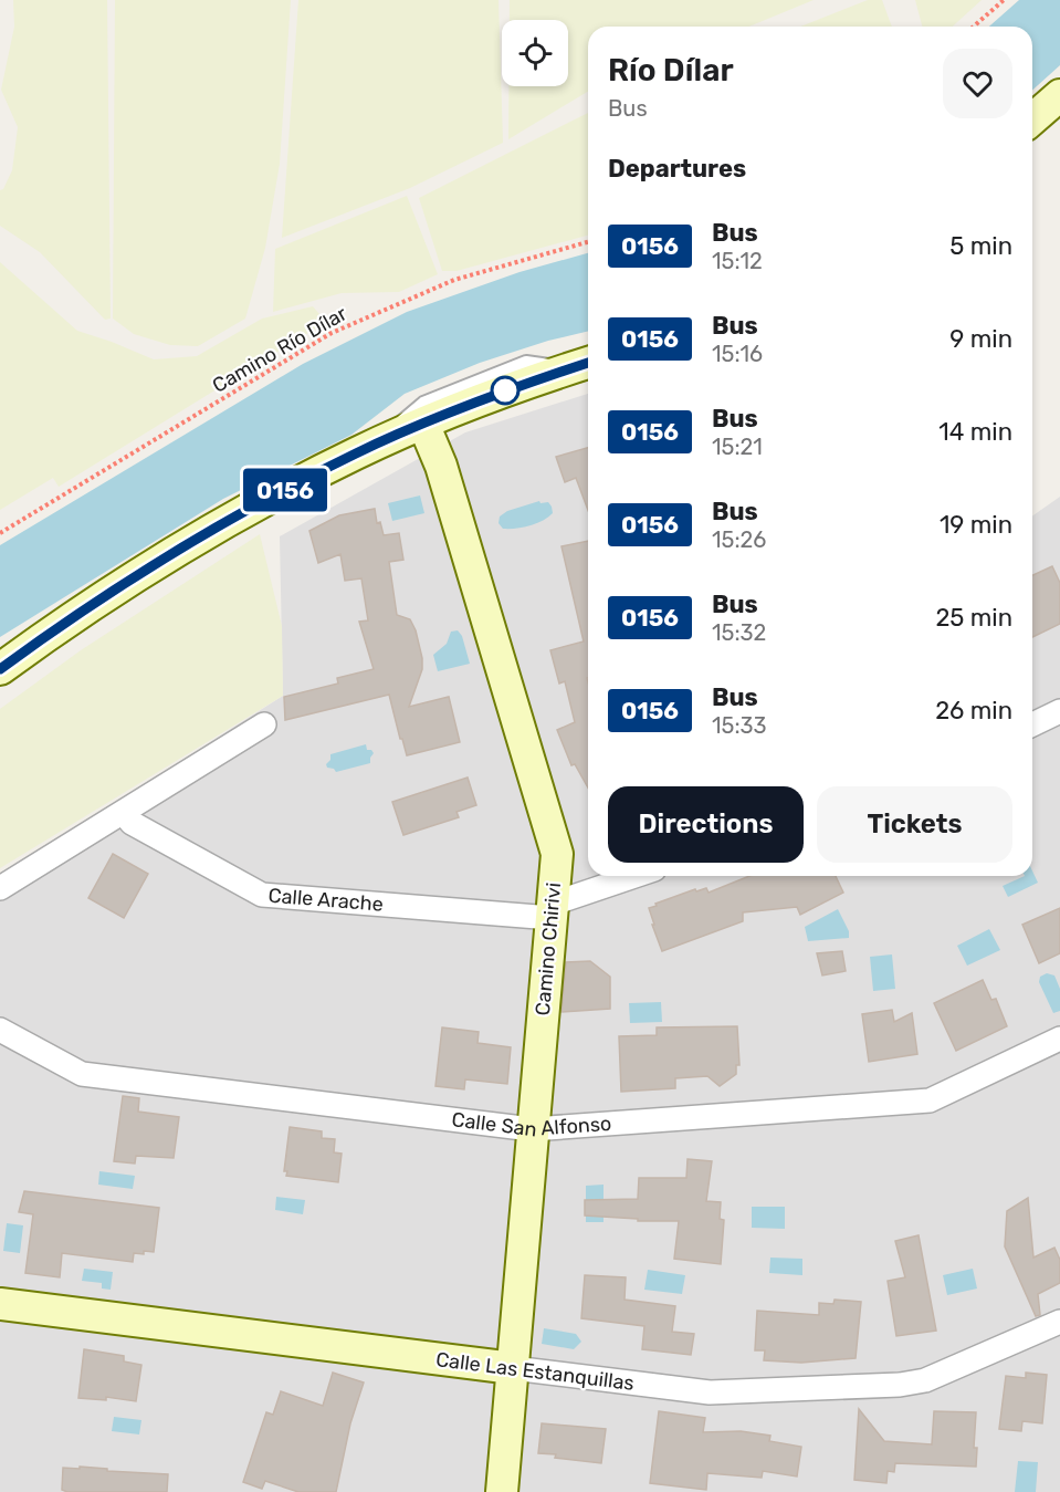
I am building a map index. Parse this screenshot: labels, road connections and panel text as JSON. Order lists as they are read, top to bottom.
{
  "streets": {
    "street": [
      "Calle Arache",
      "Camino Chirivi",
      "Calle San Alfonso",
      "Calle Las Estanquillas"
    ],
    "path": ["Camino Río Dílar"]
  },
  "crossings": [
    ["Calle Arache", "Camino Chirivi"],
    ["Camino Chirivi", "Calle San Alfonso"],
    ["Camino Chirivi", "Calle Las Estanquillas"]
  ],
  "lines": ["bus line 0156"],
  "page": {
    "on_map": "0156",
    "heading": [
      ["Río Dílar", "Bus"],
      "Departures"
    ],
    "list": [
      {
        "mark": "0156",
        "name": "Bus",
        "note": "15:12",
        "value": "5 min"
      },
      {
        "mark": "0156",
        "name": "Bus",
        "note": "15:16",
        "value": "9 min"
      },
      {
        "mark": "0156",
        "name": "Bus",
        "note": "15:21",
        "value": "14 min"
      },
      {
        "mark": "0156",
        "name": "Bus",
        "note": "15:26",
        "value": "19 min"
      },
      {
        "mark": "0156",
        "name": "Bus",
        "note": "15:32",
        "value": "25 min"
      },
      {
        "mark": "0156",
        "name": "Bus",
        "note": "15:33",
        "value": "26 min"
      }
    ],
    "buttons": ["Directions", "Tickets"]
  }
}
